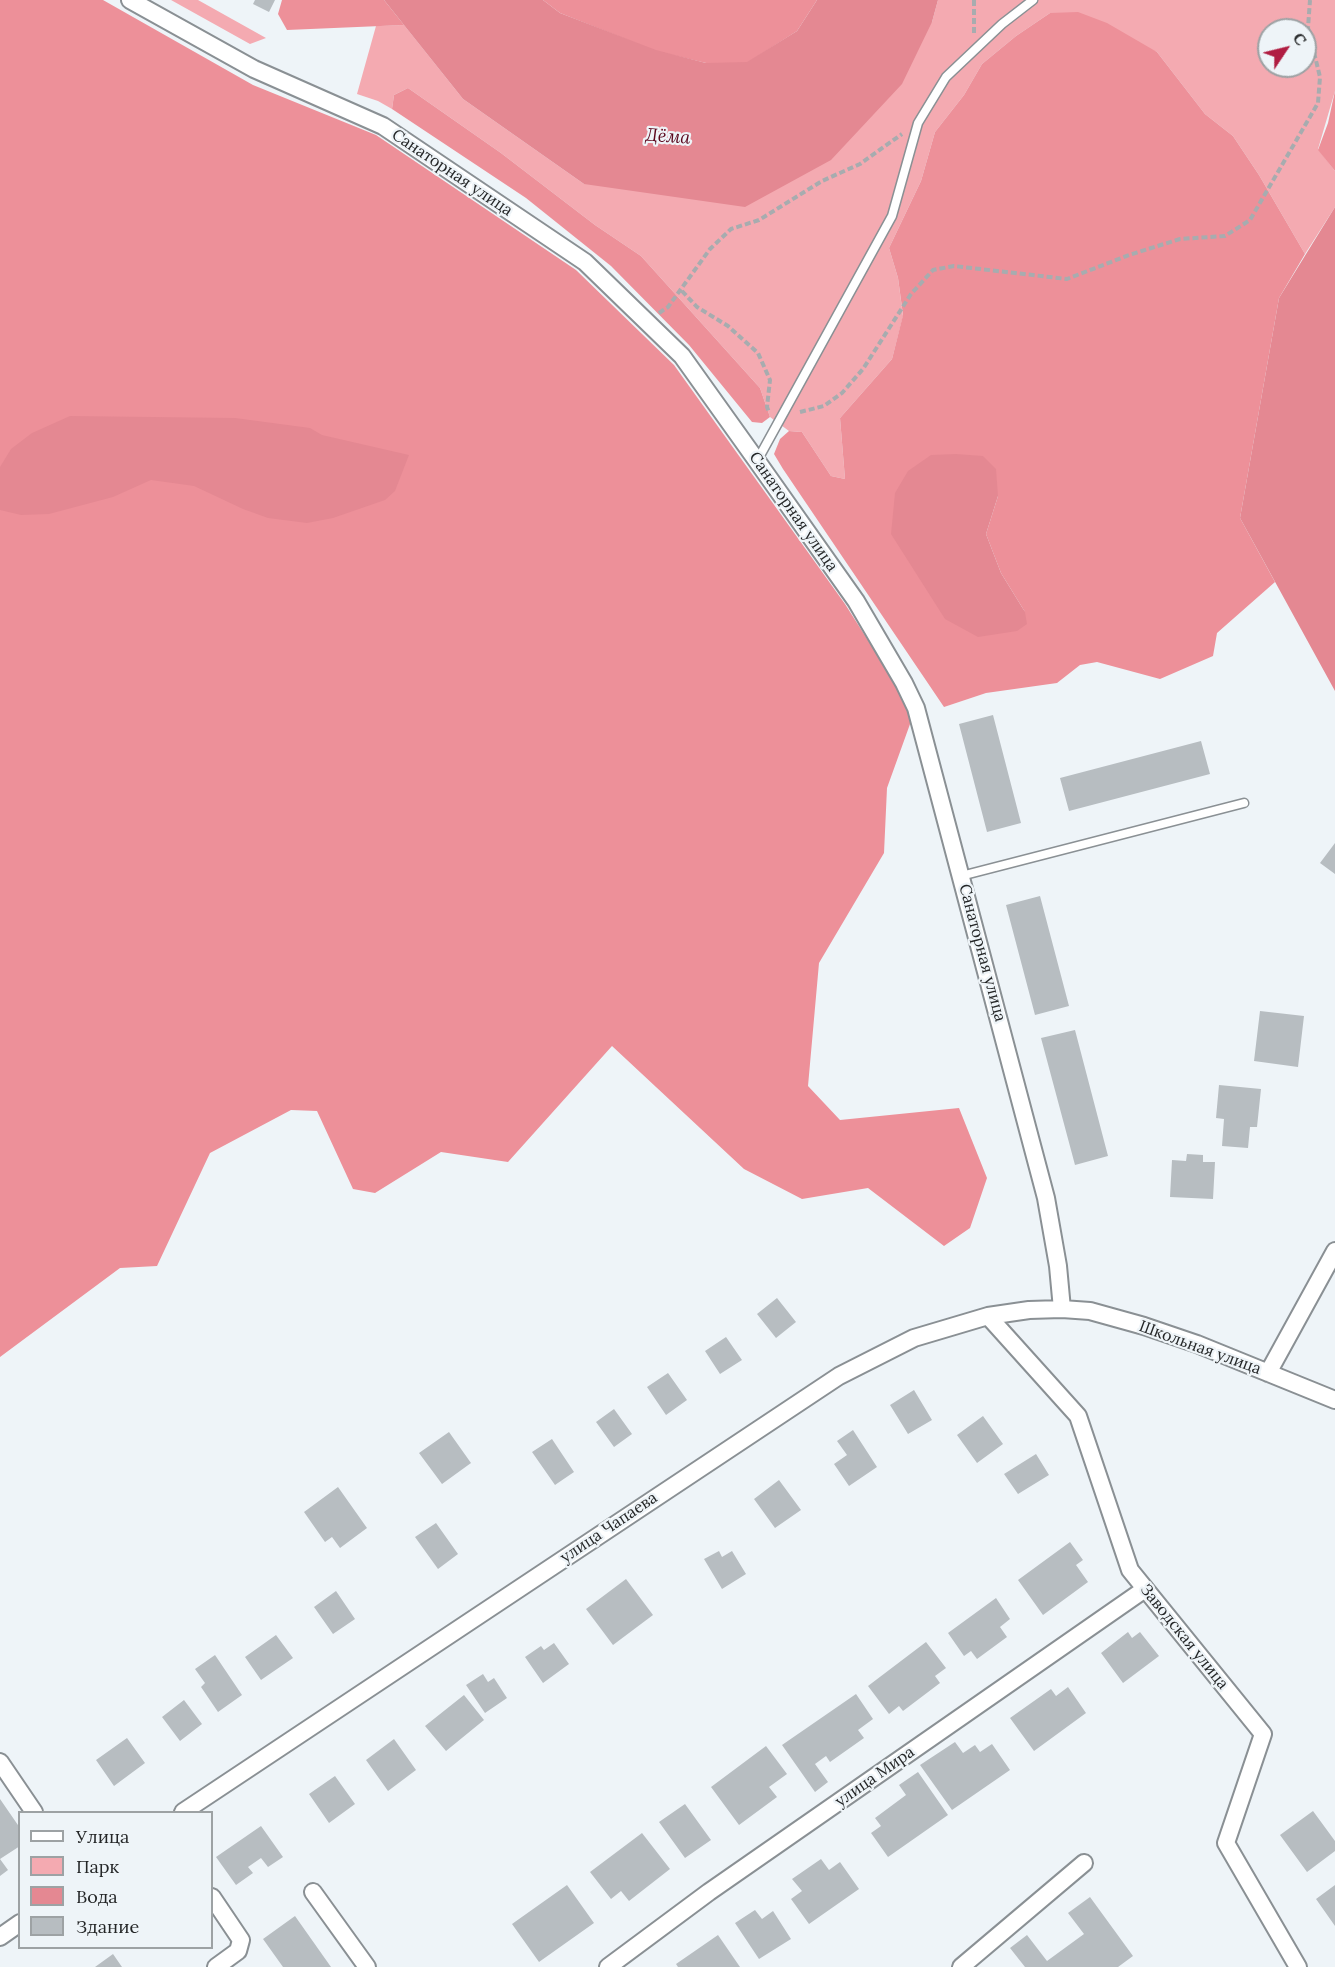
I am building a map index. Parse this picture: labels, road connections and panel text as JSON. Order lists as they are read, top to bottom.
{
  "streets": {
    "street": [
      "Санаторная улица",
      "Школьная улица",
      "улица Чапаева",
      "Заводская улица",
      "улица Мира"
    ]
  },
  "crossings": [
    ["Санаторная улица", "Школьная улица"],
    ["Санаторная улица", "улица Чапаева"],
    ["Школьная улица", "улица Чапаева"],
    ["улица Чапаева", "Заводская улица"],
    ["Заводская улица", "улица Мира"]
  ],
  "water": ["Дёма"],
  "legend": [
    "Улица",
    "Парк",
    "Вода",
    "Здание"
  ],
  "north": "top right"
}
